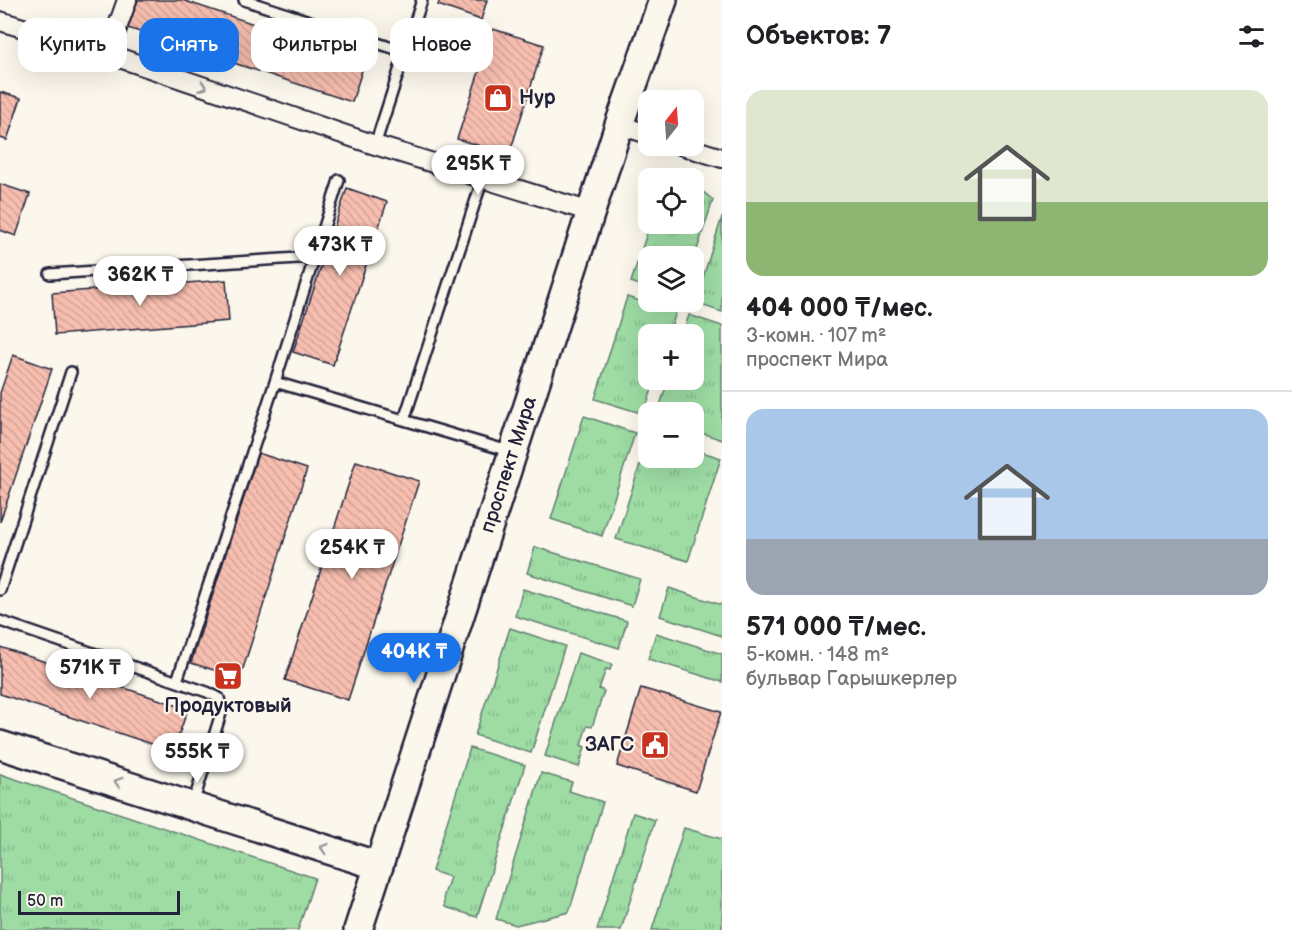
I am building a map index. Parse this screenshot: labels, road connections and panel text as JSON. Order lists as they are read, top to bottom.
{
  "streets": {
    "main road": ["проспект Мира"]
  },
  "places": {
    "shop": ["Нур"],
    "supermarket": ["Продуктовый"],
    "public building": ["ЗАГС"]
  },
  "scale_bar": "50 m",
  "north": "top",
  "page": {
    "heading": "Объектов: 7",
    "chip": [
      "Купить",
      "Снять",
      "Фильтры",
      "Новое"
    ],
    "list": [
      {
        "name": "404 000 ₸/мес.",
        "note": "3-комн. · 107 m² · проспект Мира"
      },
      {
        "name": "571 000 ₸/мес.",
        "note": "5-комн. · 148 m² · бульвар Гарышкерлер"
      }
    ],
    "map_buttons": ["+", "−"],
    "price": [
      "295K ₸",
      "473K ₸",
      "362K ₸",
      "254K ₸",
      "404K ₸",
      "571K ₸",
      "555K ₸"
    ],
    "scale": "50 m"
  }
}
